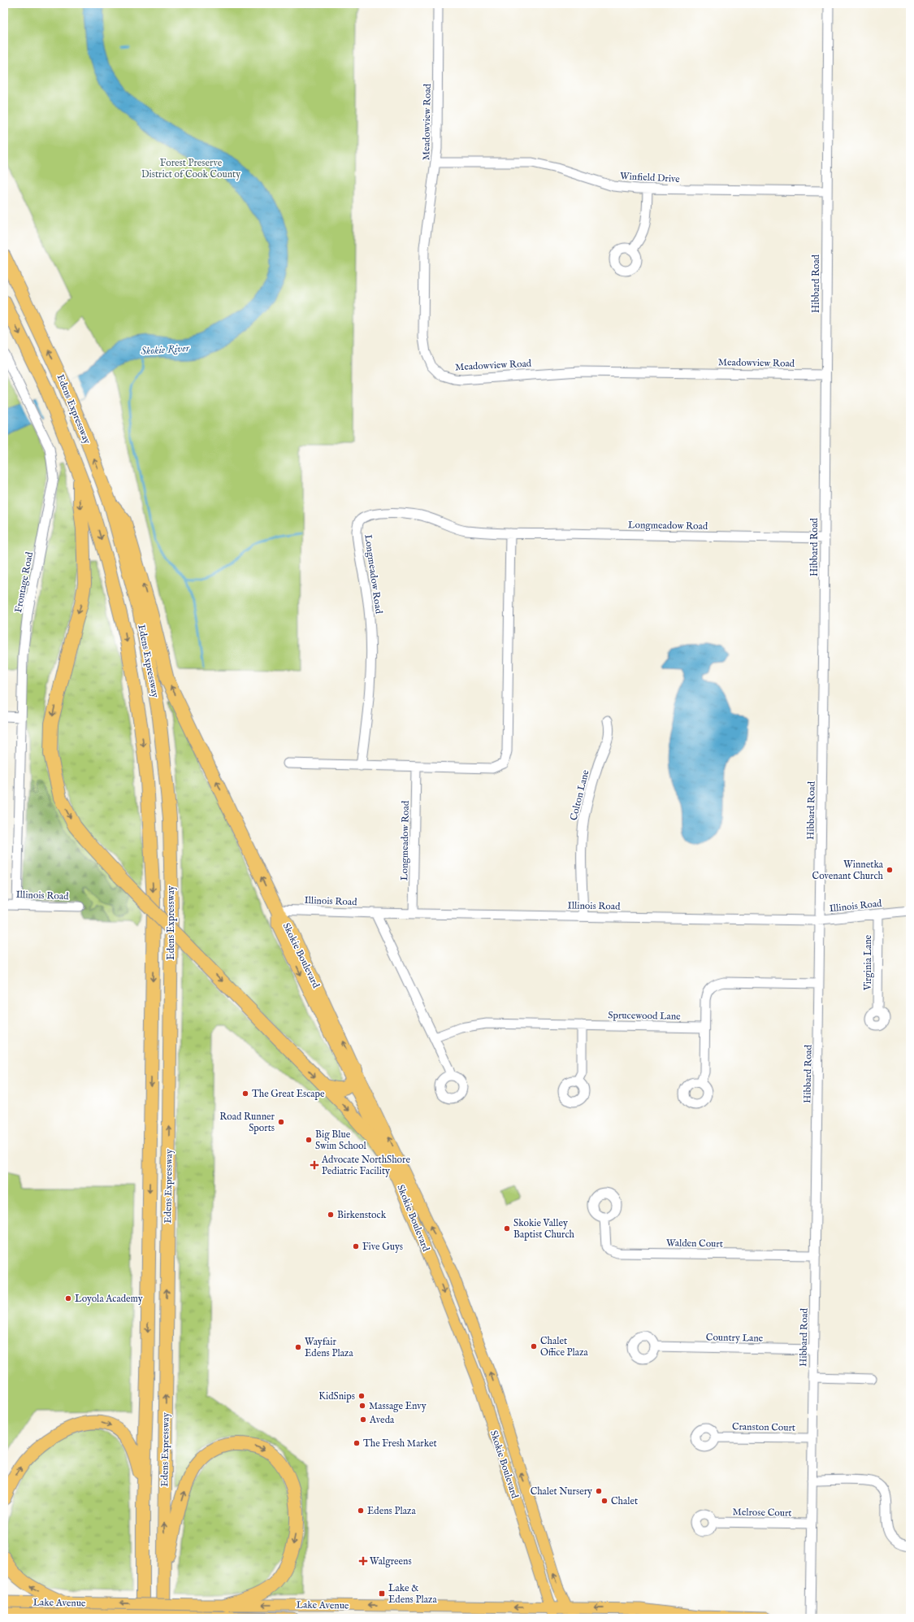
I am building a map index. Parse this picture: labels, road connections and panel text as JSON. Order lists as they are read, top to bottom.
{
  "streets": {
    "highway": ["Edens Expressway"],
    "main road": ["Skokie Boulevard", "Lake Avenue"],
    "street": [
      "Meadowview Road",
      "Winfield Drive",
      "Hibbard Road",
      "Longmeadow Road",
      "Frontage Road",
      "Colton Lane",
      "Illinois Road",
      "Virginia Lane",
      "Sprucewood Lane",
      "Walden Court",
      "Country Lane",
      "Cranston Court",
      "Melrose Court"
    ]
  },
  "crossings": [
    ["Meadowview Road", "Winfield Drive"],
    ["Meadowview Road", "Hibbard Road"],
    ["Winfield Drive", "Hibbard Road"],
    ["Hibbard Road", "Longmeadow Road"],
    ["Hibbard Road", "Illinois Road"],
    ["Hibbard Road", "Walden Court"],
    ["Hibbard Road", "Country Lane"],
    ["Hibbard Road", "Cranston Court"],
    ["Hibbard Road", "Melrose Court"],
    ["Longmeadow Road", "Illinois Road"],
    ["Frontage Road", "Illinois Road"],
    ["Colton Lane", "Illinois Road"],
    ["Illinois Road", "Skokie Boulevard"],
    ["Illinois Road", "Virginia Lane"],
    ["Skokie Boulevard", "Lake Avenue"]
  ],
  "water": ["Skokie River"],
  "parks": ["Forest Preserve District of Cook County"],
  "places": {
    "other": [
      "Winnetka Covenant Church",
      "The Great Escape",
      "Road Runner Sports",
      "Big Blue Swim School",
      "Birkenstock",
      "Skokie Valley Baptist Church",
      "Five Guys",
      "Loyola Academy",
      "Chalet Office Plaza",
      "Wayfair Edens Plaza",
      "KidSnips",
      "Massage Envy",
      "Aveda",
      "The Fresh Market",
      "Chalet Nursery",
      "Chalet",
      "Edens Plaza"
    ],
    "health": ["Advocate NorthShore Pediatric Facility", "Walgreens"],
    "transit": ["Lake & Edens Plaza"]
  }
}
